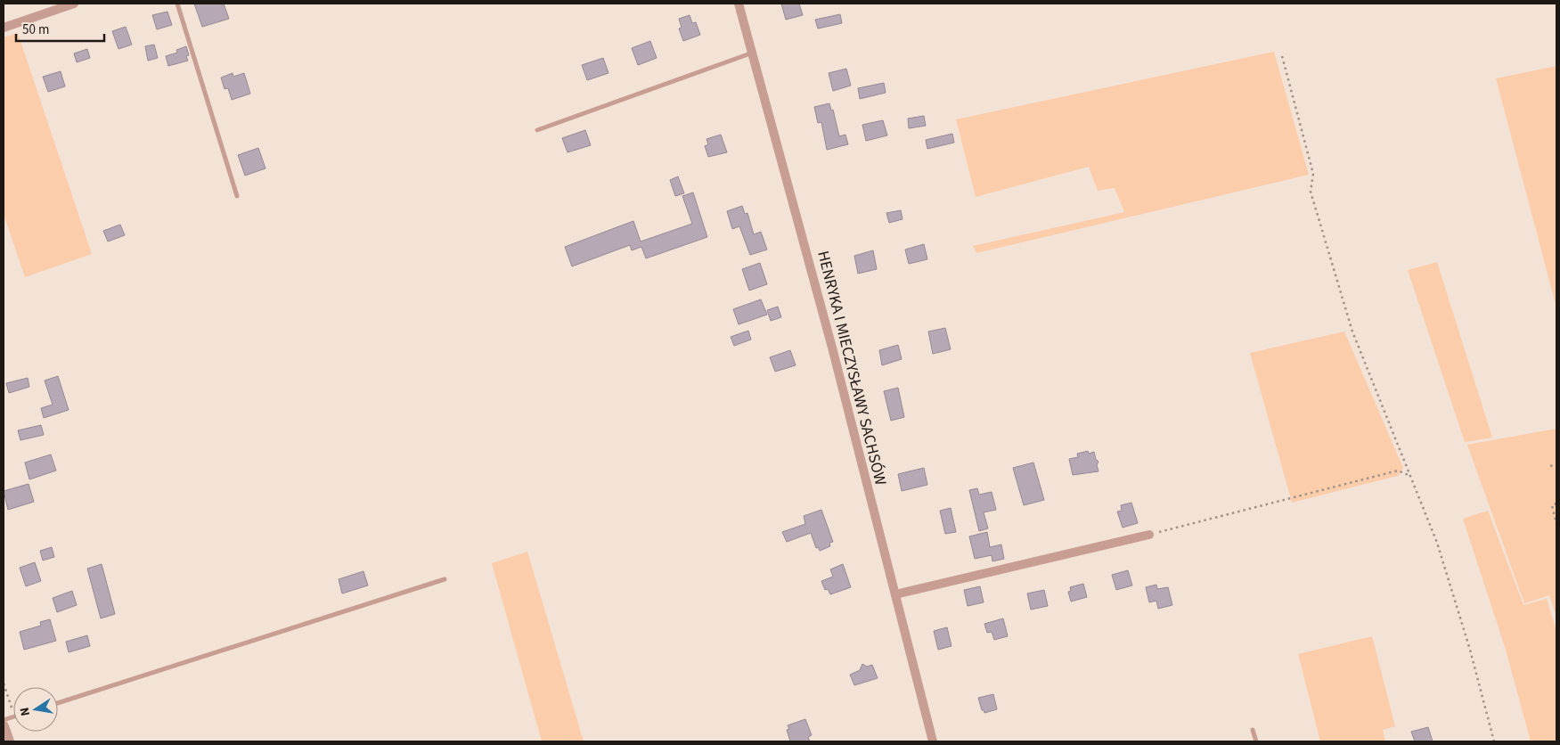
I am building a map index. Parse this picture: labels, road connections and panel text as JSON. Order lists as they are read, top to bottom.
{
  "streets": {
    "street": ["HENRYKA I MIECZYSŁAWY SACHSÓW"]
  },
  "scale_bar": "50 m",
  "north": "left"
}
